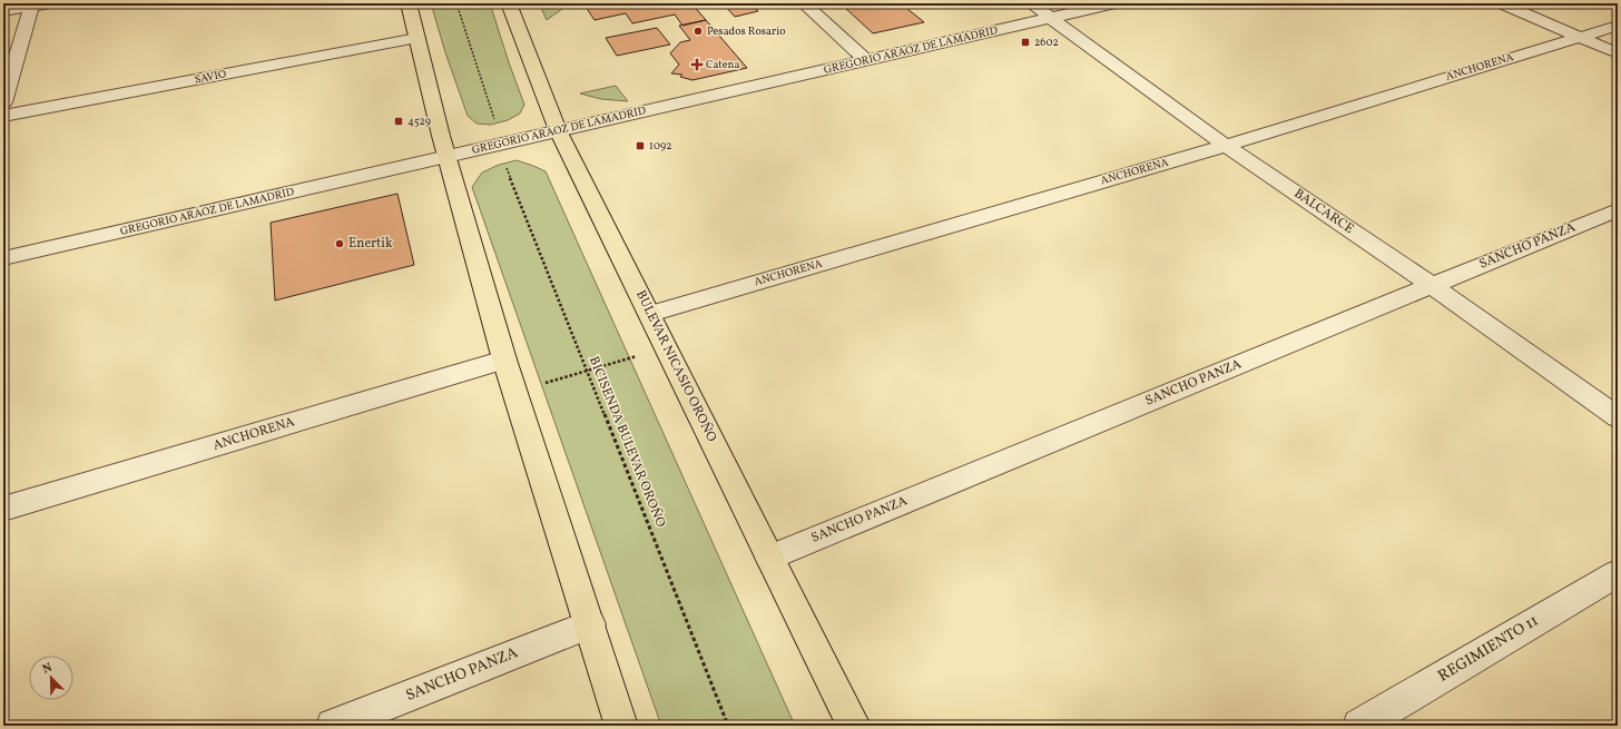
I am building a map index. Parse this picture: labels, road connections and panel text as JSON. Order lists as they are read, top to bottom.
{
  "streets": {
    "main road": ["BULEVAR NICASIO OROÑO"],
    "street": [
      "GREGORIO ARÁOZ DE LAMADRID",
      "ANCHORENA",
      "SAVIO",
      "BALCARCE",
      "SANCHO PANZA",
      "REGIMIENTO 11"
    ],
    "path": ["BICISENDA BULEVAR OROÑO"]
  },
  "crossings": [
    ["GREGORIO ARÁOZ DE LAMADRID", "BALCARCE"],
    ["GREGORIO ARÁOZ DE LAMADRID", "BULEVAR NICASIO OROÑO"],
    ["ANCHORENA", "BALCARCE"],
    ["ANCHORENA", "BULEVAR NICASIO OROÑO"],
    ["BALCARCE", "SANCHO PANZA"],
    ["SANCHO PANZA", "BULEVAR NICASIO OROÑO"]
  ],
  "places": {
    "other": ["Pesados Rosario", "Enertik"],
    "transit": ["2602", "4529", "1092"],
    "health": ["Catena"]
  },
  "north": "top left"
}
